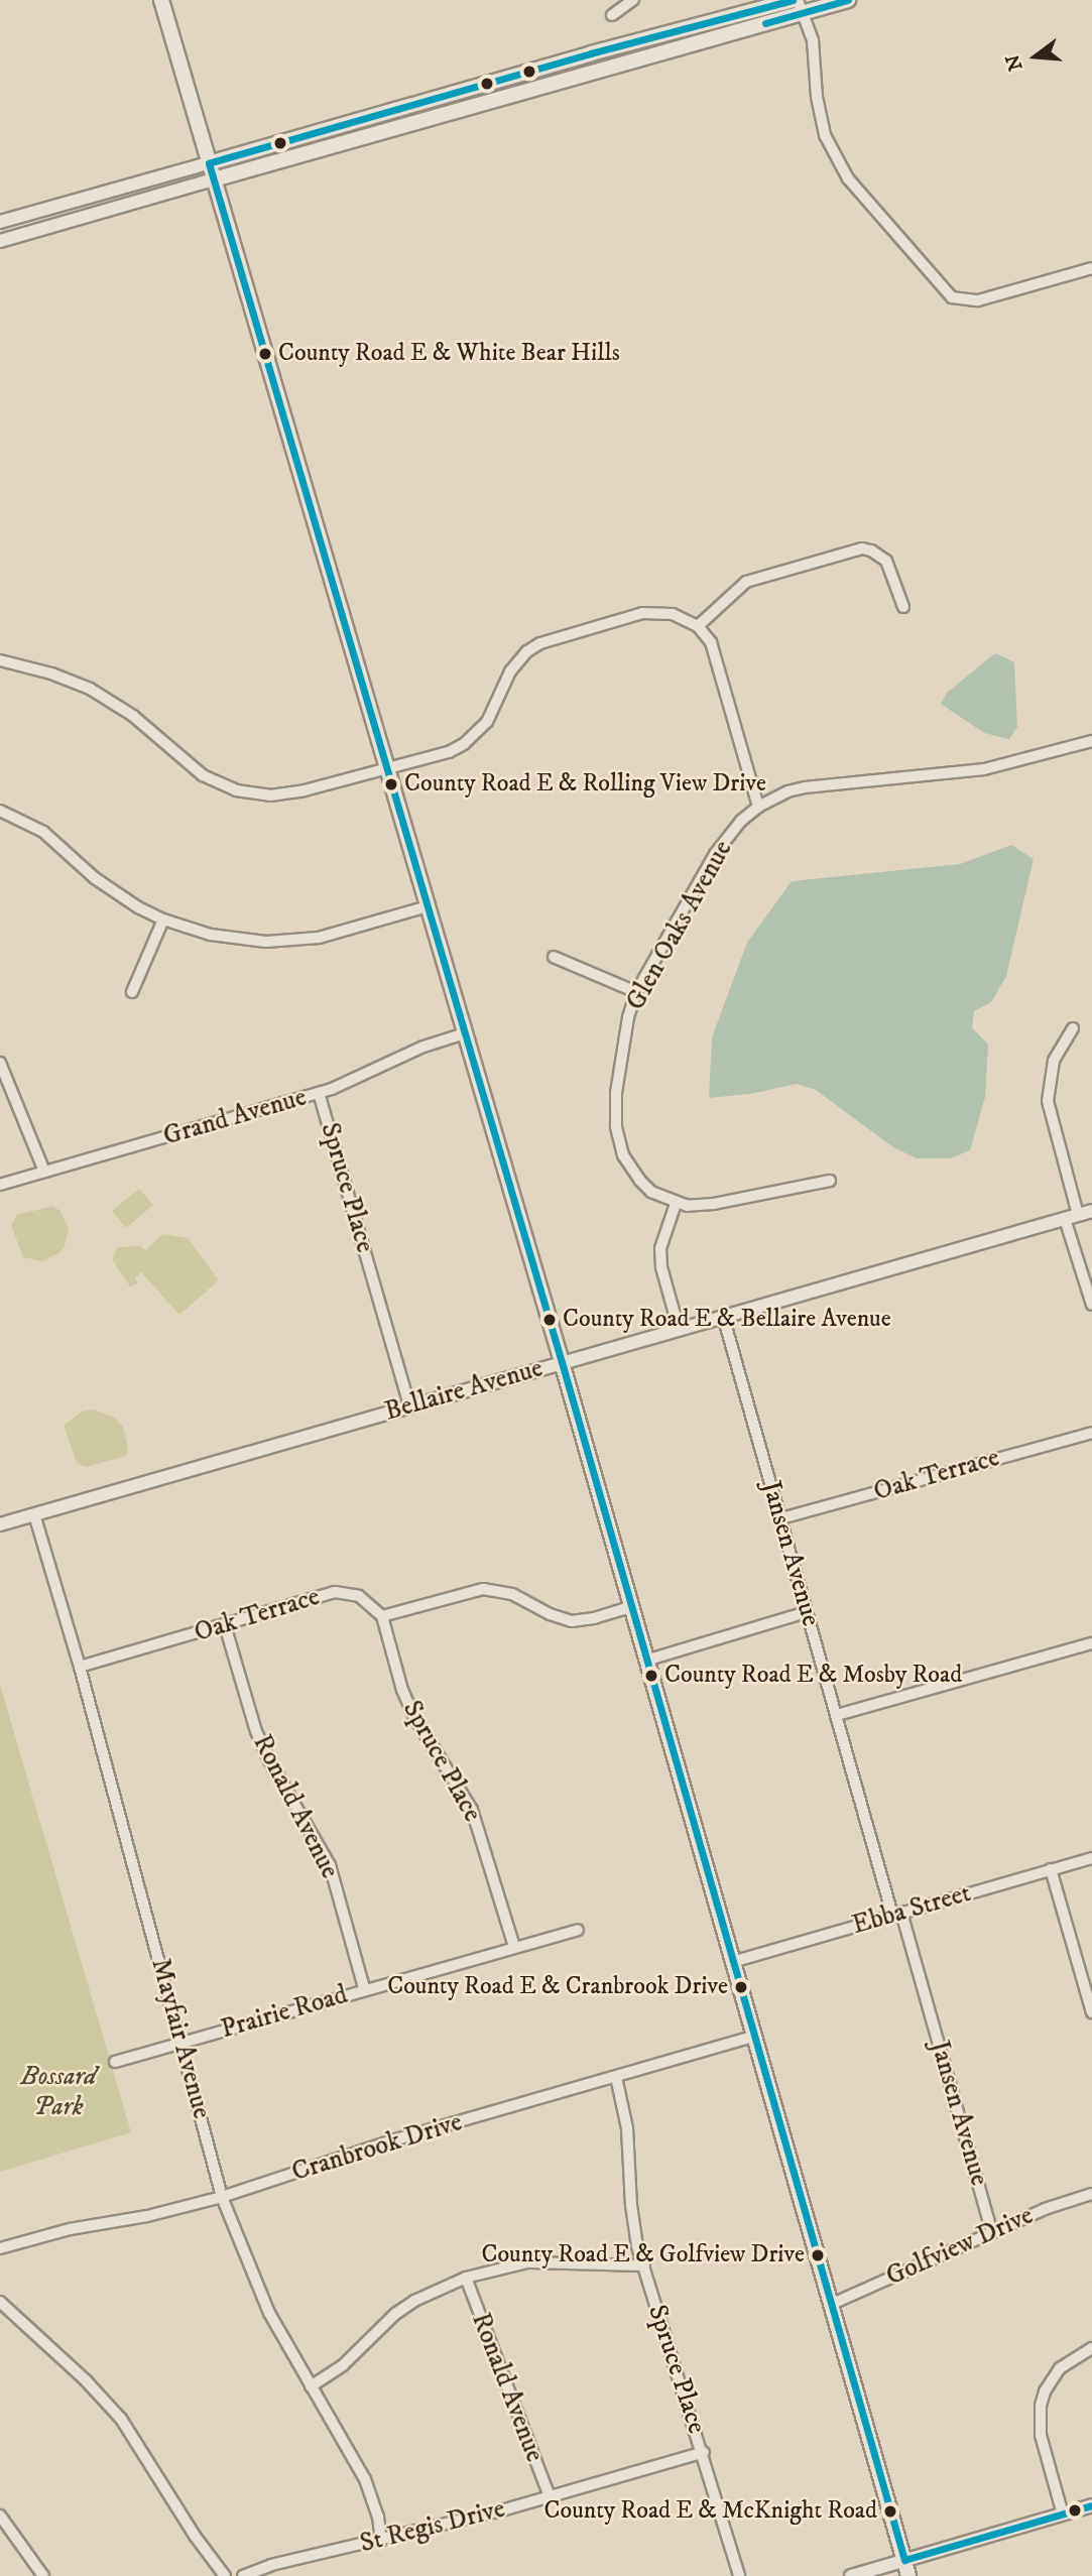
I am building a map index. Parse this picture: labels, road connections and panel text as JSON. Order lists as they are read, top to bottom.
{
  "streets": {
    "street": [
      "Glen Oaks Avenue",
      "Grand Avenue",
      "Spruce Place",
      "Bellaire Avenue",
      "Oak Terrace",
      "Jansen Avenue",
      "Ronald Avenue",
      "Ebba Street",
      "Prairie Road",
      "Mayfair Avenue",
      "Cranbrook Drive",
      "Golfview Drive",
      "St Regis Drive"
    ]
  },
  "crossings": [
    ["Grand Avenue", "Spruce Place"],
    ["Spruce Place", "Bellaire Avenue"],
    ["Spruce Place", "Oak Terrace"],
    ["Spruce Place", "Prairie Road"],
    ["Spruce Place", "Cranbrook Drive"],
    ["Spruce Place", "St Regis Drive"],
    ["Bellaire Avenue", "Jansen Avenue"],
    ["Bellaire Avenue", "Mayfair Avenue"],
    ["Oak Terrace", "Jansen Avenue"],
    ["Oak Terrace", "Ronald Avenue"],
    ["Oak Terrace", "Mayfair Avenue"],
    ["Jansen Avenue", "Ebba Street"],
    ["Jansen Avenue", "Golfview Drive"],
    ["Ronald Avenue", "Prairie Road"],
    ["Ronald Avenue", "St Regis Drive"],
    ["Prairie Road", "Mayfair Avenue"],
    ["Mayfair Avenue", "Cranbrook Drive"],
    ["Mayfair Avenue", "St Regis Drive"]
  ],
  "parks": ["Bossard Park"],
  "places": [
    "County Road E & White Bear Hills",
    "County Road E & Rolling View Drive",
    "County Road E & Bellaire Avenue",
    "County Road E & Mosby Road",
    "County Road E & Cranbrook Drive",
    "County Road E & Golfview Drive",
    "County Road E & McKnight Road"
  ],
  "north": "left"
}
